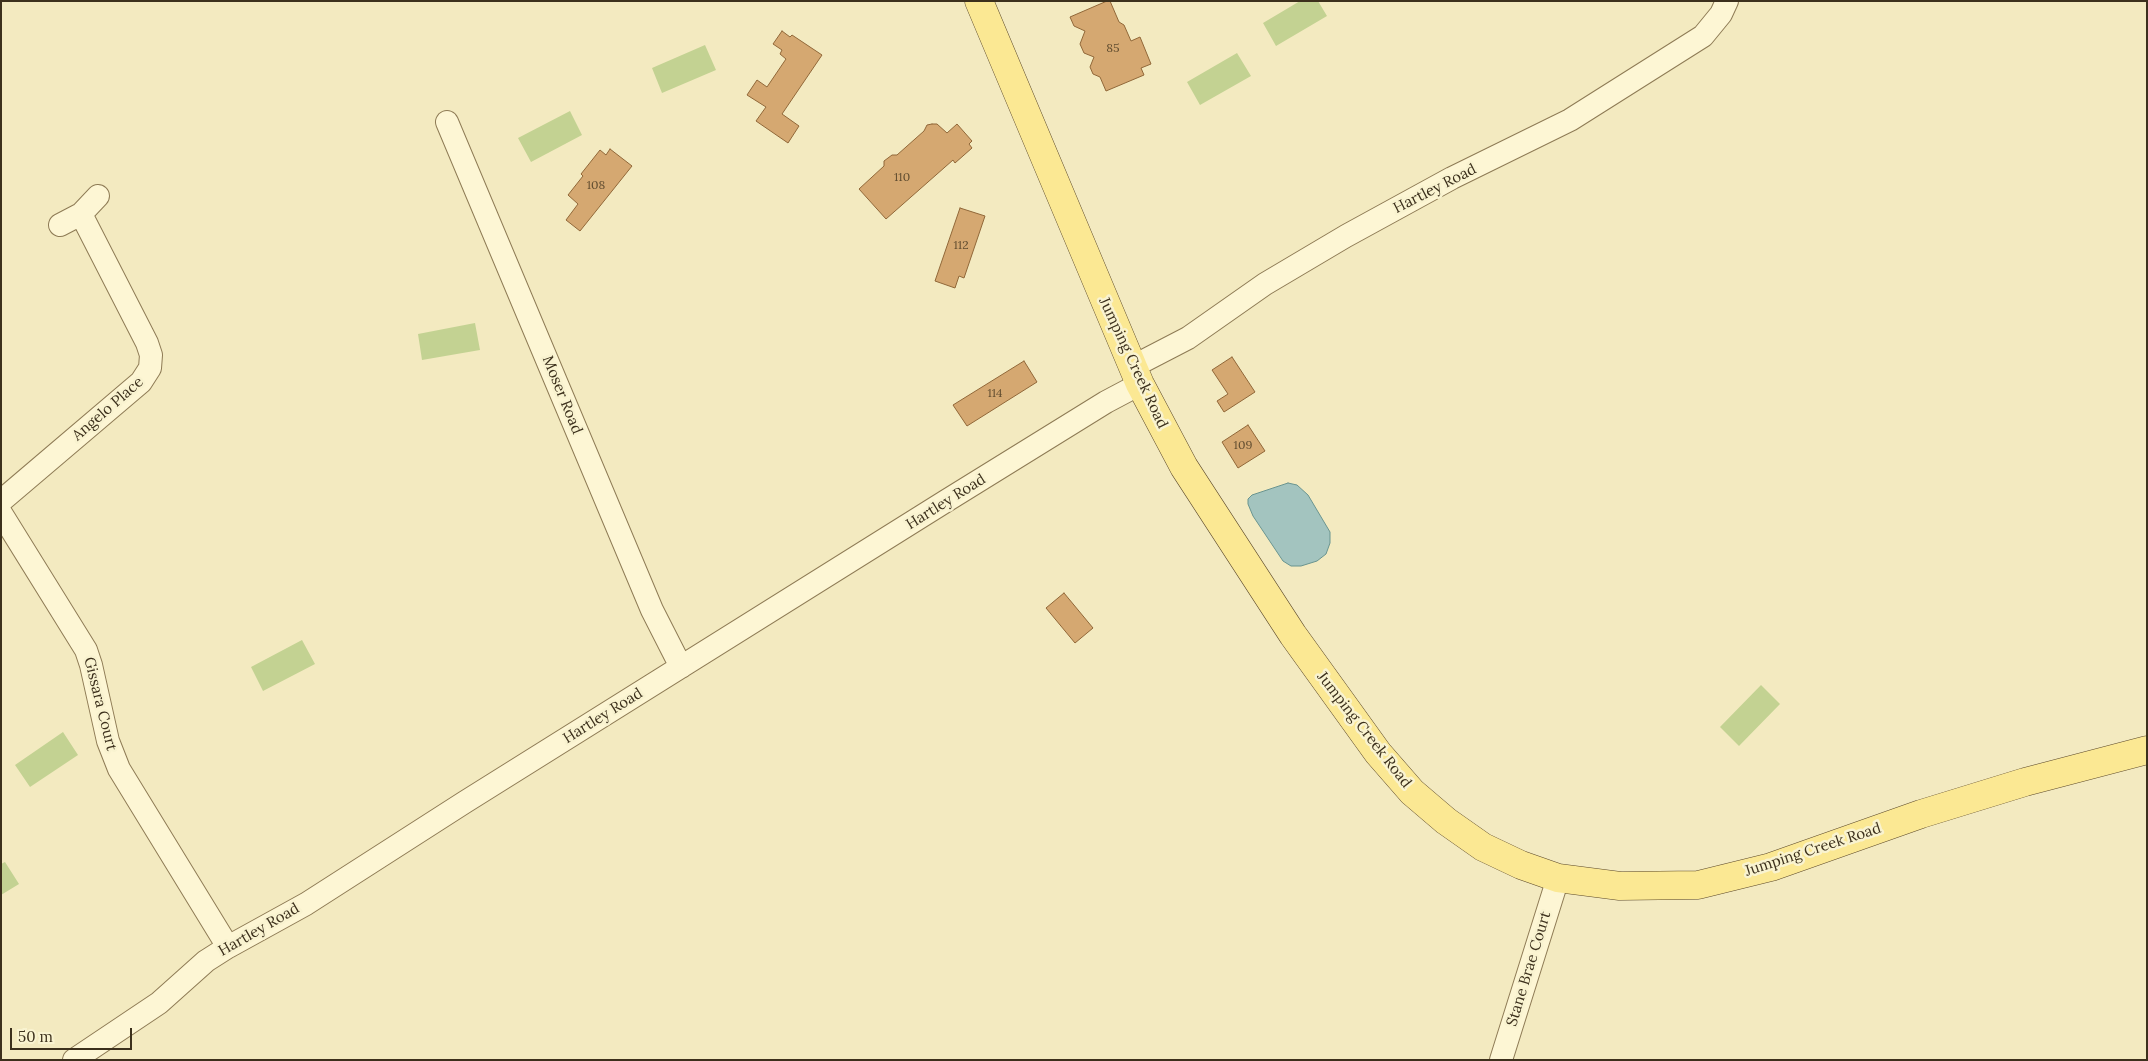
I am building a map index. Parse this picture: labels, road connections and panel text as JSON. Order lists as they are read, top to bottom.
{
  "streets": {
    "main road": ["Jumping Creek Road"],
    "street": [
      "Hartley Road",
      "Moser Road",
      "Angelo Place",
      "Gissara Court",
      "Stane Brae Court"
    ]
  },
  "crossings": [
    ["Hartley Road", "Jumping Creek Road"],
    ["Hartley Road", "Moser Road"],
    ["Hartley Road", "Gissara Court"],
    ["Jumping Creek Road", "Stane Brae Court"]
  ],
  "house_numbers": [
    "85",
    "110",
    "108",
    "112",
    "114",
    "109"
  ],
  "scale_bar": "50 m"
}
